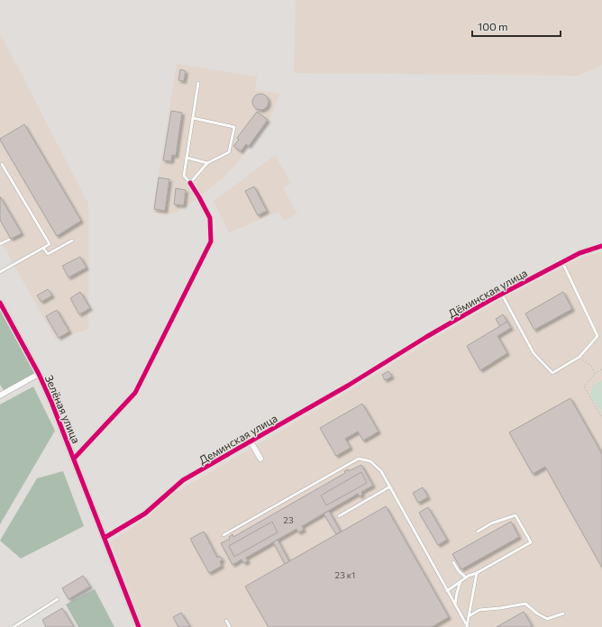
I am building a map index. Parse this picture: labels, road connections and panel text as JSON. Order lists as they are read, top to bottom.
{
  "streets": {
    "street": ["Дёминская улица", "Зелёная улица", "Деминская улица"]
  },
  "crossings": [
    ["Дёминская улица", "Деминская улица"],
    ["Зелёная улица", "Деминская улица"]
  ],
  "house_numbers": ["23", "23 к1"],
  "scale_bar": "100 m"
}
